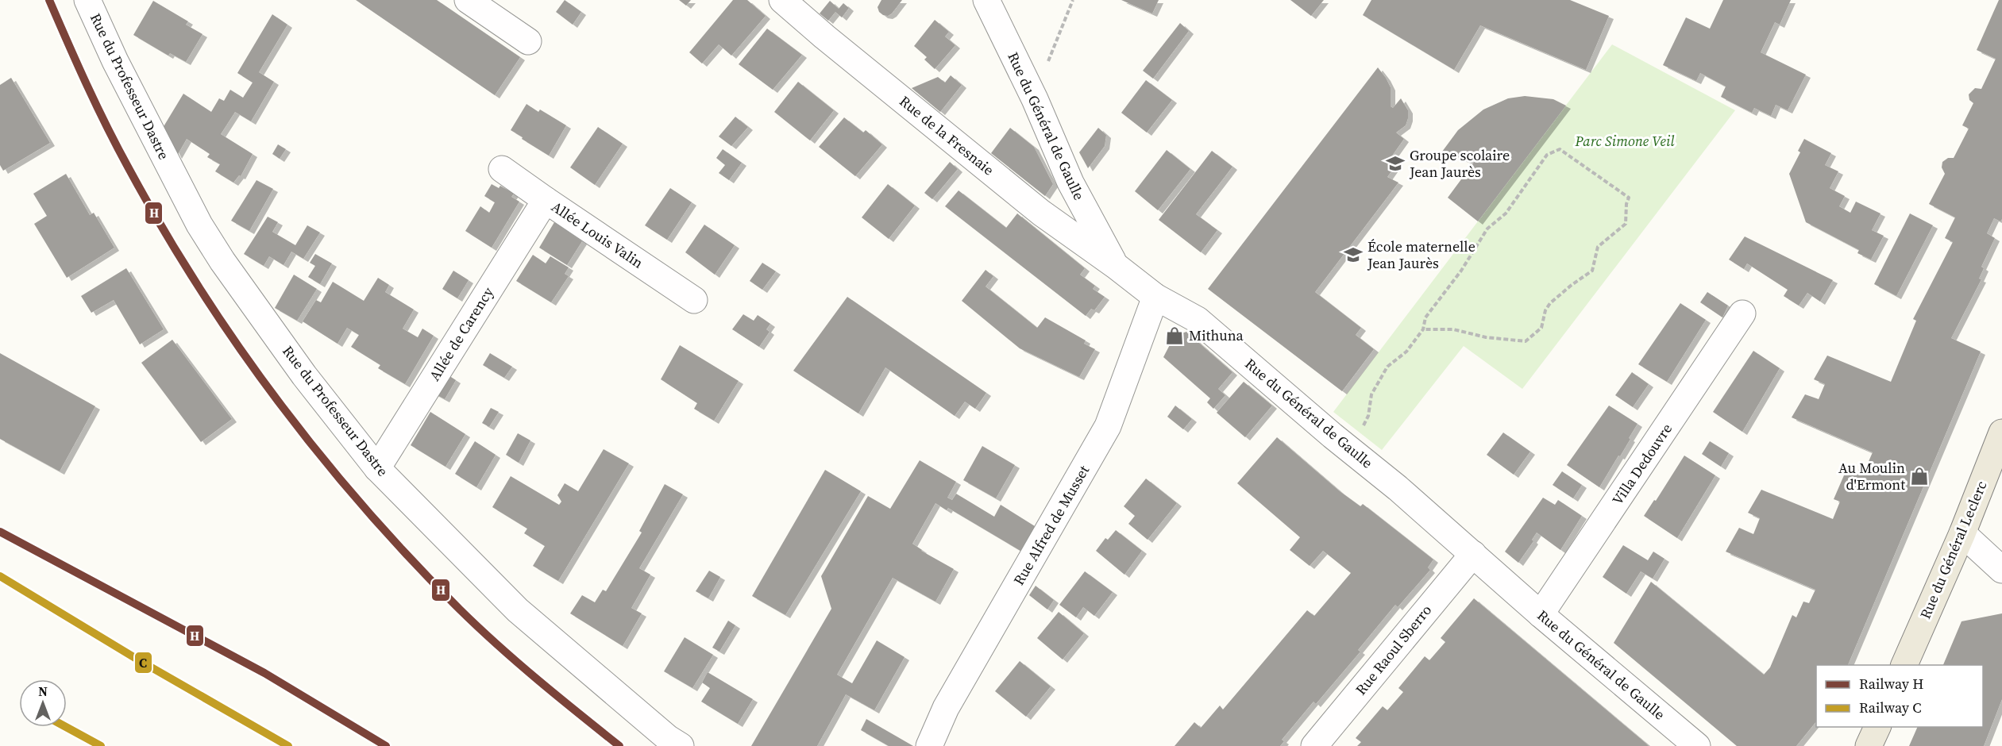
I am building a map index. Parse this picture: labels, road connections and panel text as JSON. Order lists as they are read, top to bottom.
{
  "streets": {
    "main road": ["Rue du Général Leclerc"],
    "street": [
      "Rue du Professeur Dastre",
      "Rue du Général de Gaulle",
      "Rue de la Fresnaie",
      "Allée Louis Valin",
      "Allée de Carency",
      "Villa Dedouvre",
      "Rue Alfred de Musset",
      "Rue Raoul Sberro"
    ]
  },
  "crossings": [
    ["Rue du Professeur Dastre", "Allée de Carency"],
    ["Rue du Général de Gaulle", "Rue de la Fresnaie"],
    ["Rue du Général de Gaulle", "Villa Dedouvre"],
    ["Rue du Général de Gaulle", "Rue Alfred de Musset"],
    ["Rue du Général de Gaulle", "Rue Raoul Sberro"],
    ["Allée Louis Valin", "Allée de Carency"]
  ],
  "parks": ["Parc Simone Veil"],
  "places": {
    "school or university": ["Groupe scolaire Jean Jaurès", "École maternelle Jean Jaurès"],
    "shop": ["Mithuna", "Au Moulin d'Ermont"]
  },
  "lines": ["rail line H", "rail line C"],
  "legend": ["Railway H", "Railway C"],
  "north": "top"
}
